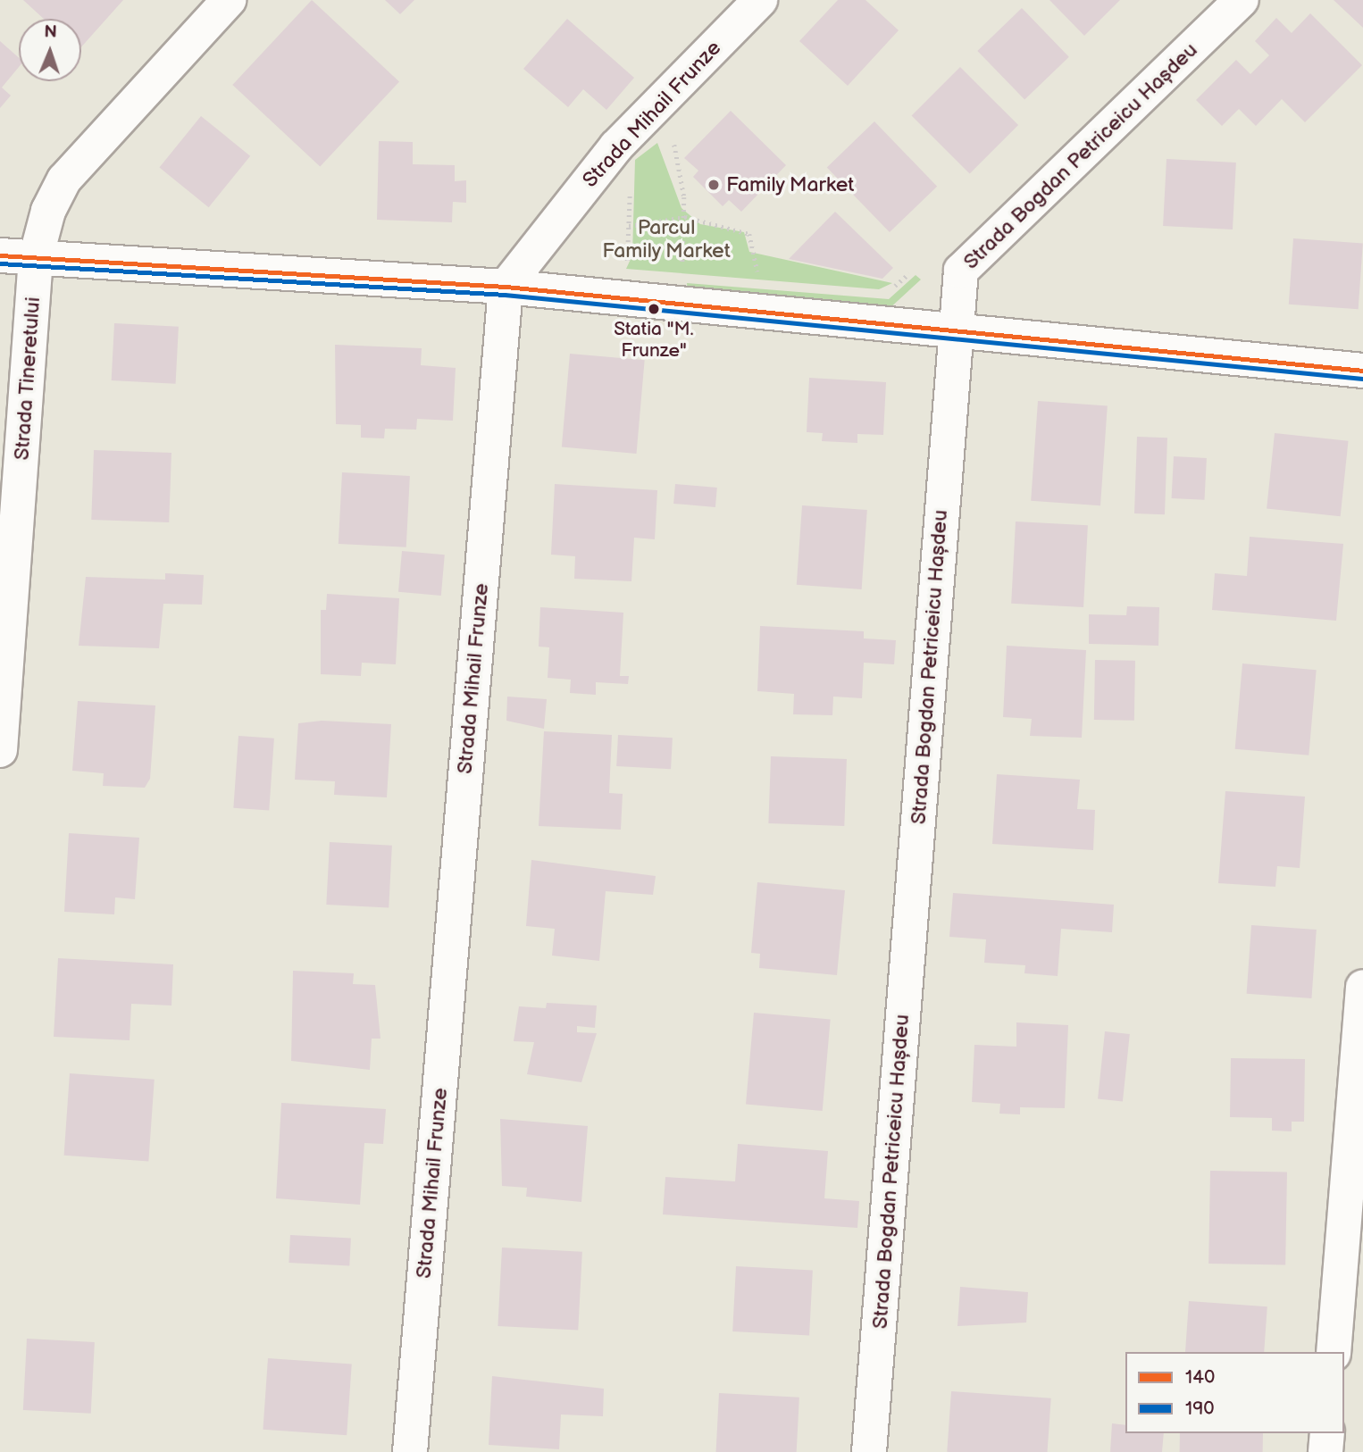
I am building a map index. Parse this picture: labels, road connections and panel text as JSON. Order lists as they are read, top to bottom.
{
  "streets": {
    "street": ["Strada Mihail Frunze", "Strada Bogdan Petriceicu Hașdeu", "Strada Tineretului"]
  },
  "parks": ["Parcul Family Market"],
  "places": ["Family Market", "Statia \"M. Frunze\""],
  "lines": ["transit line 140", "transit line 190"],
  "legend": ["140", "190"],
  "north": "top"
}
